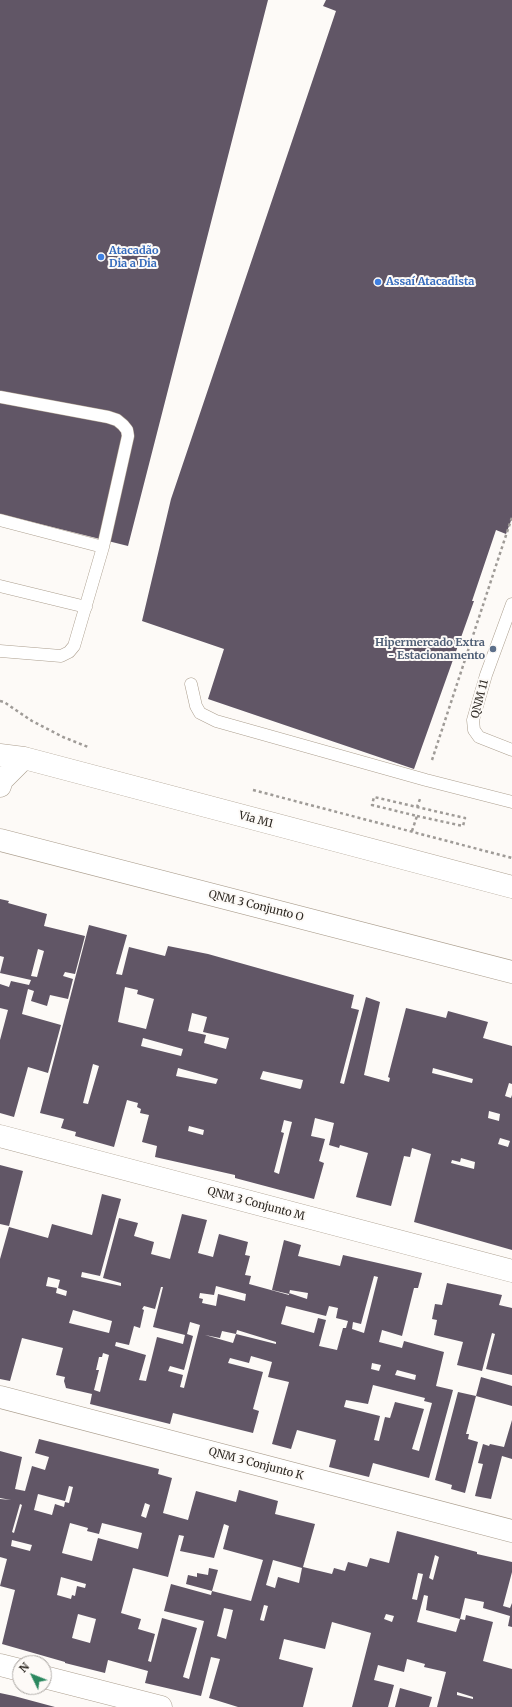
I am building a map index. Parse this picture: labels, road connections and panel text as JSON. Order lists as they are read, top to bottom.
{
  "streets": {
    "street": [
      "Via M1",
      "QNM 3 Conjunto O",
      "QNM 3 Conjunto M",
      "QNM 3 Conjunto K"
    ],
    "lane": ["QNM 11"]
  },
  "places": ["Atacadão Dia a Dia", "Assaí Atacadista", "Hipermercado Extra - Estacionamento"],
  "north": "top left"
}
